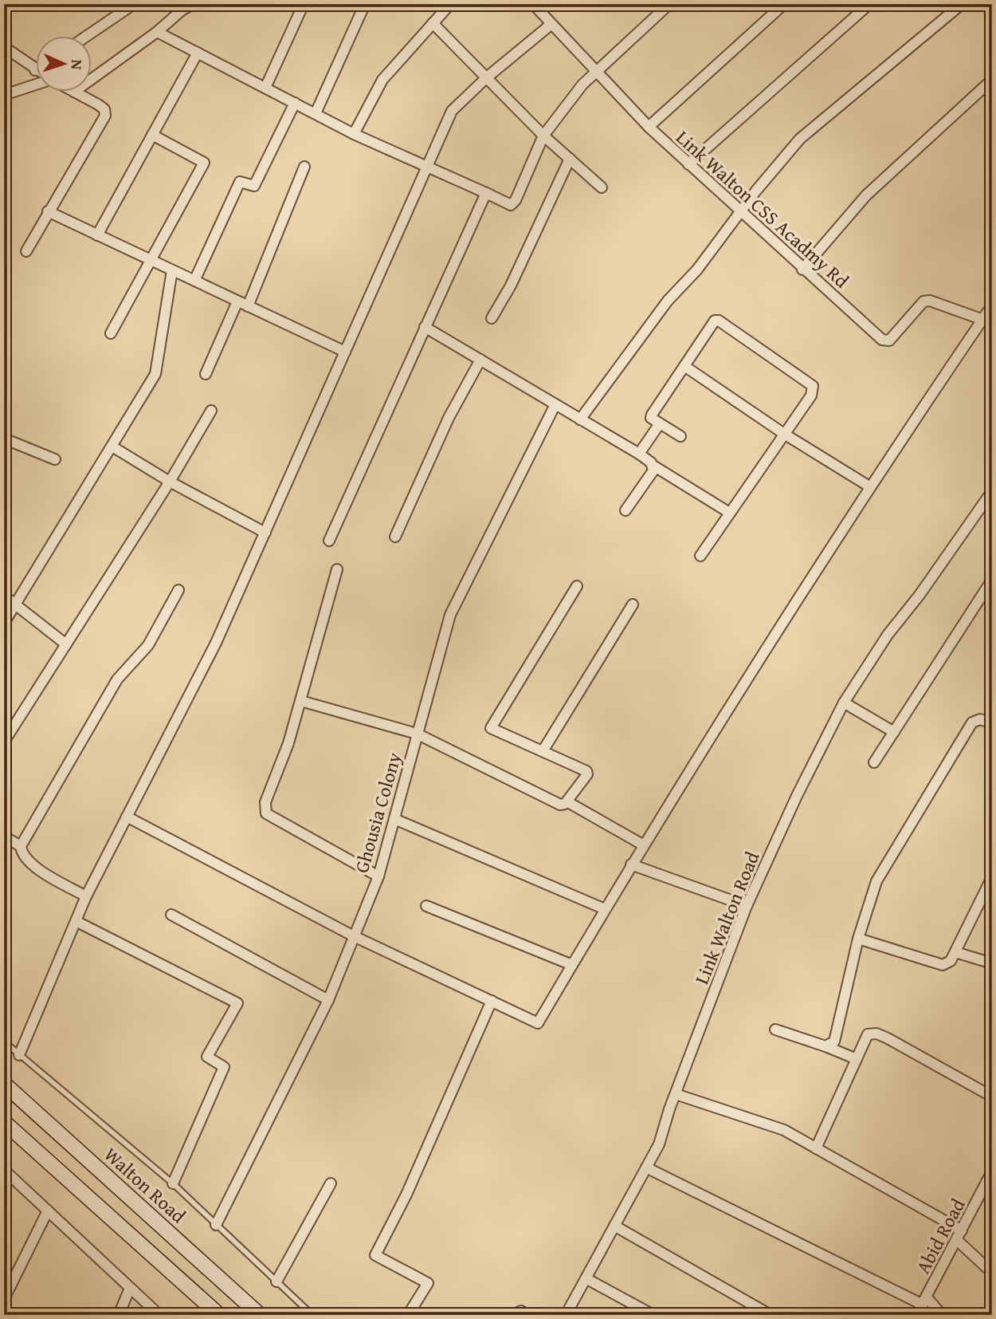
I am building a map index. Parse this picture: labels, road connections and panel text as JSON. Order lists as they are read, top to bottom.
{
  "streets": {
    "main road": ["Walton Road"],
    "street": [
      "Link Walton CSS Acadmy Rd",
      "Ghousia Colony",
      "Link Walton Road",
      "Abid Road"
    ]
  },
  "north": "right"
}
